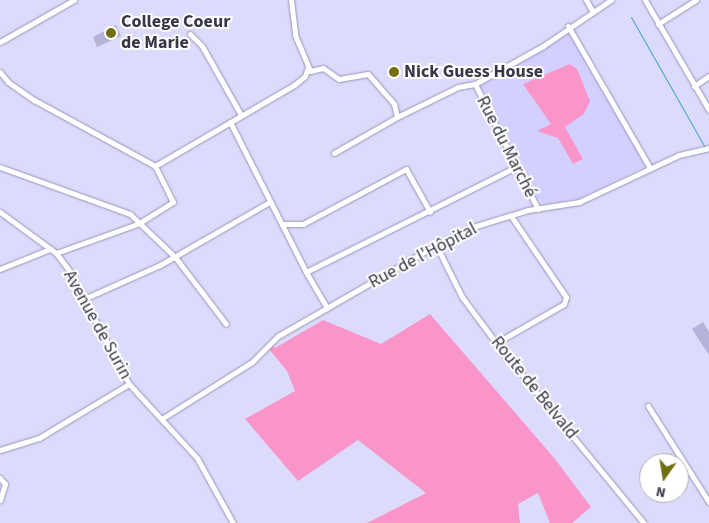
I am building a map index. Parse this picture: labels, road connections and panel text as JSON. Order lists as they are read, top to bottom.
{
  "streets": {
    "street": [
      "Rue du Marché",
      "Rue de l'Hôpital",
      "Avenue de Surin",
      "Route de Belvald"
    ]
  },
  "crossings": [
    ["Rue du Marché", "Rue de l'Hôpital"],
    ["Rue de l'Hôpital", "Avenue de Surin"],
    ["Rue de l'Hôpital", "Route de Belvald"]
  ],
  "places": ["College Coeur de Marie", "Nick Guess House"],
  "north": "bottom"
}
